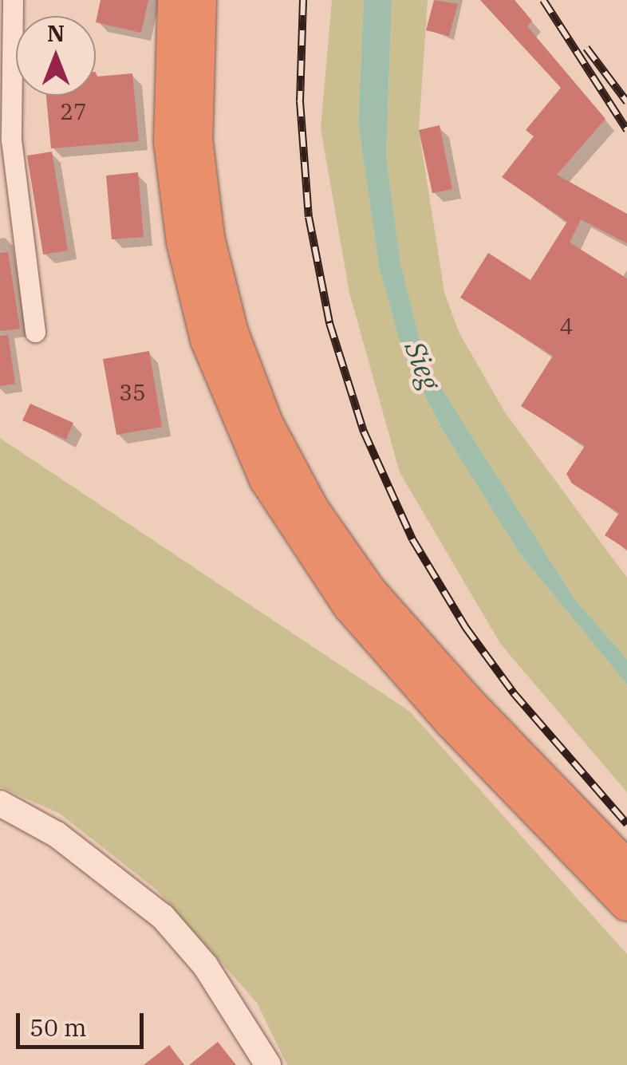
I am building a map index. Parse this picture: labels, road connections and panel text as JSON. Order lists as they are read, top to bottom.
{
  "water": ["Sieg"],
  "house_numbers": ["27", "4", "35"],
  "scale_bar": "50 m",
  "north": "top"
}
